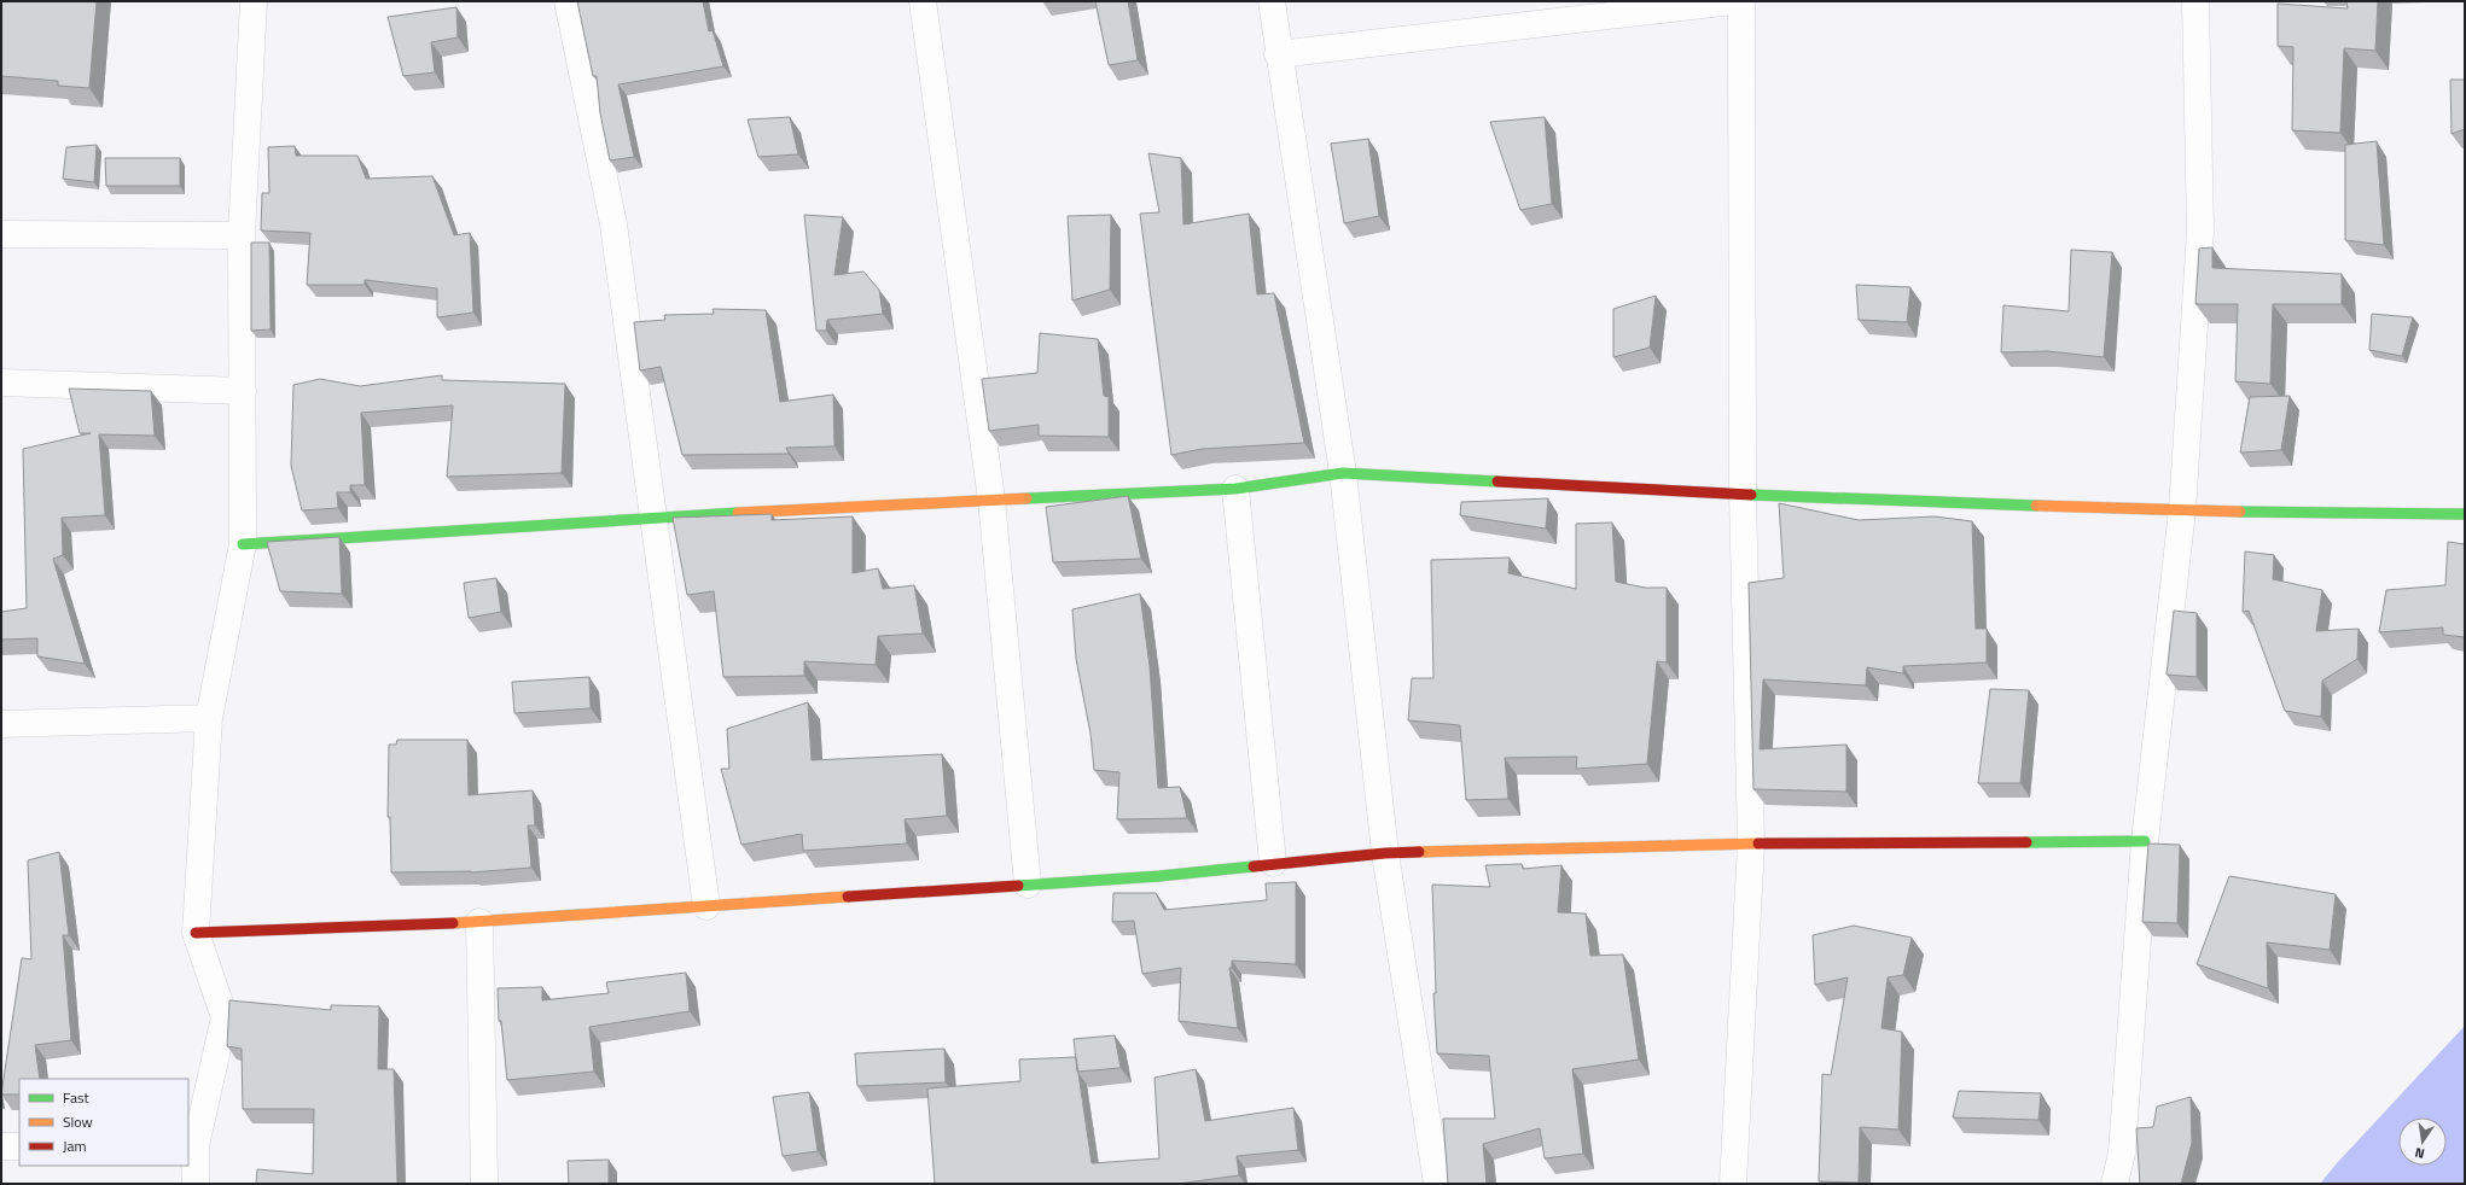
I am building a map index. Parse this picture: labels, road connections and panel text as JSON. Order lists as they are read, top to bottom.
{
  "legend": ["Fast", "Slow", "Jam"],
  "north": "bottom"
}
